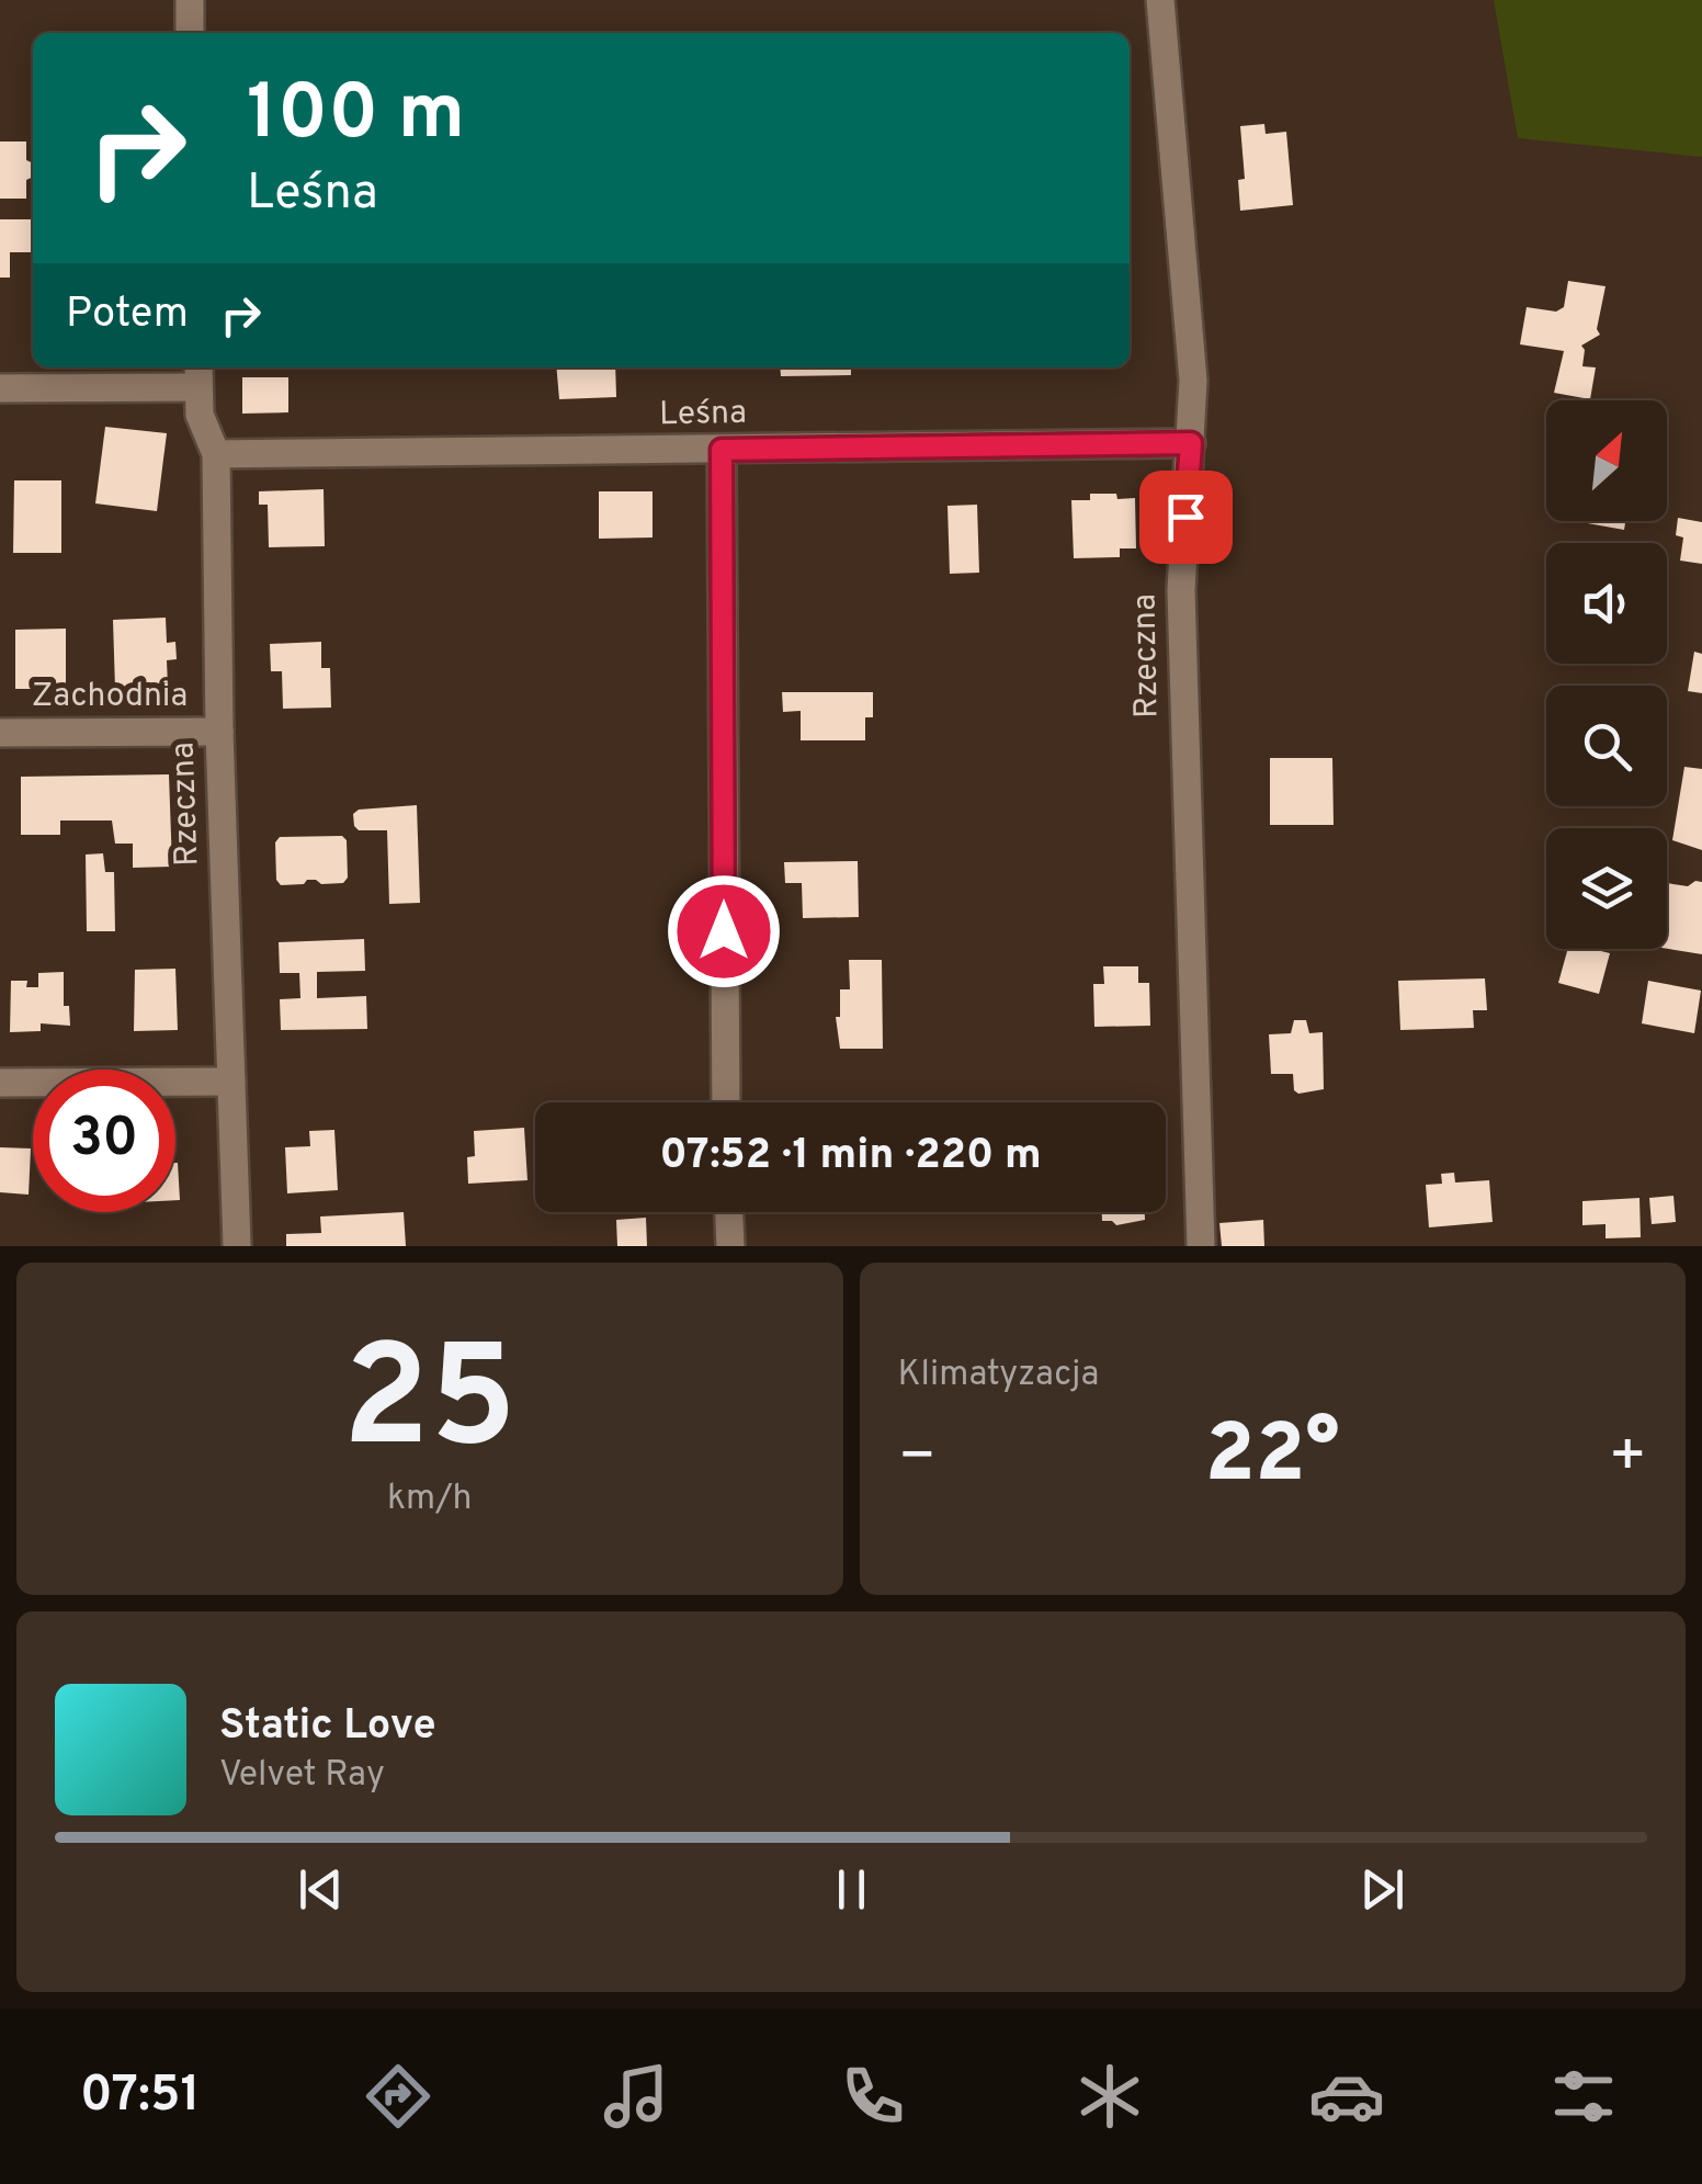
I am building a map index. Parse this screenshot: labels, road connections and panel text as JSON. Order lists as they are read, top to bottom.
{
  "streets": {
    "street": ["Leśna", "Rzeczna", "Zachodnia"]
  },
  "crossings": [
    ["Leśna", "Rzeczna"],
    ["Rzeczna", "Zachodnia"]
  ],
  "north": "top right",
  "page": {
    "turn": ["100 m", "Leśna"],
    "then": "Potem",
    "limit": "30",
    "trip": "07:52 · 1 min · 220 m",
    "tile": [
      ["25", "km/h"],
      "Klimatyzacja"
    ],
    "heat": ["−", "22°", "+"],
    "song": ["Static Love", "Velvet Ray"],
    "tabs": "07:51"
  }
}
